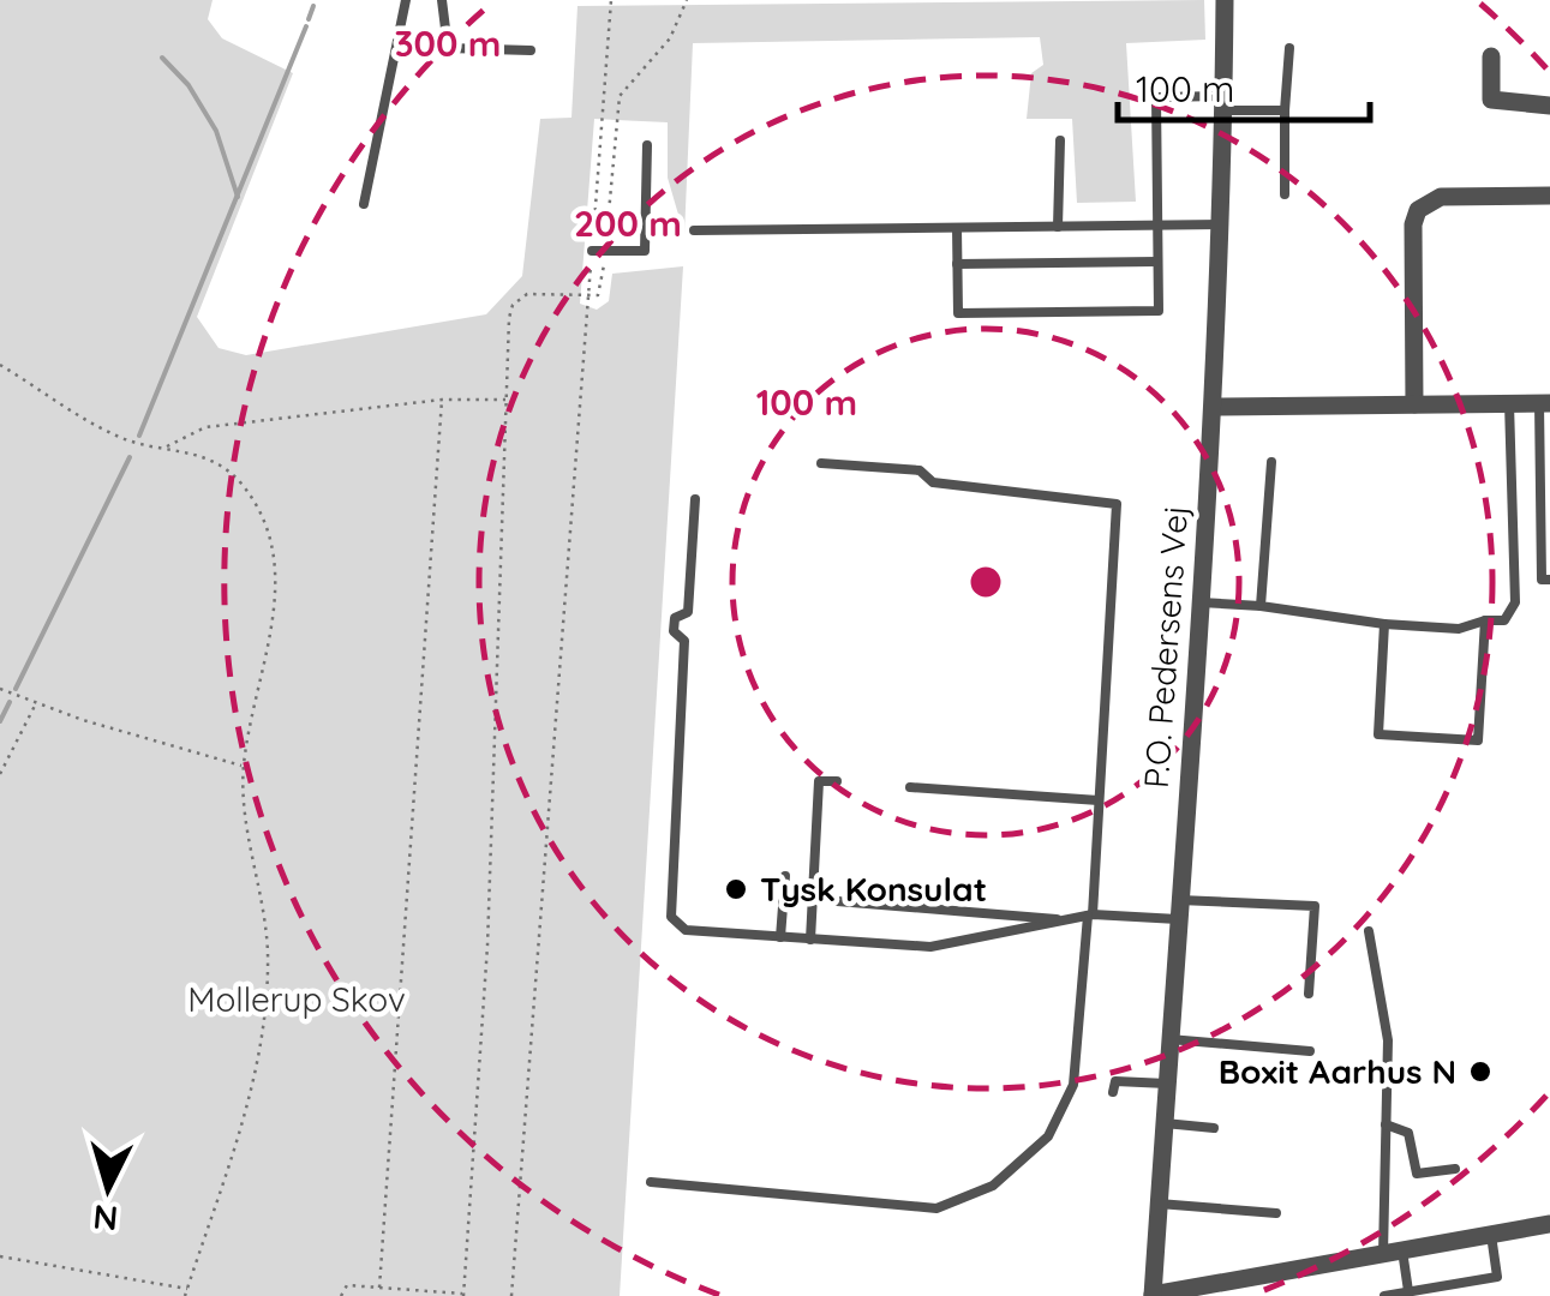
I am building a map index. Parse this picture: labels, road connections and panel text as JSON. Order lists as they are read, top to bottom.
{
  "streets": {
    "street": ["P.O. Pedersens Vej"]
  },
  "parks": ["Mollerup Skov"],
  "places": ["Tysk Konsulat", "Boxit Aarhus N"],
  "scale_bar": "100 m",
  "north": "bottom",
  "rings": ["300 m", "200 m", "100 m"]
}
